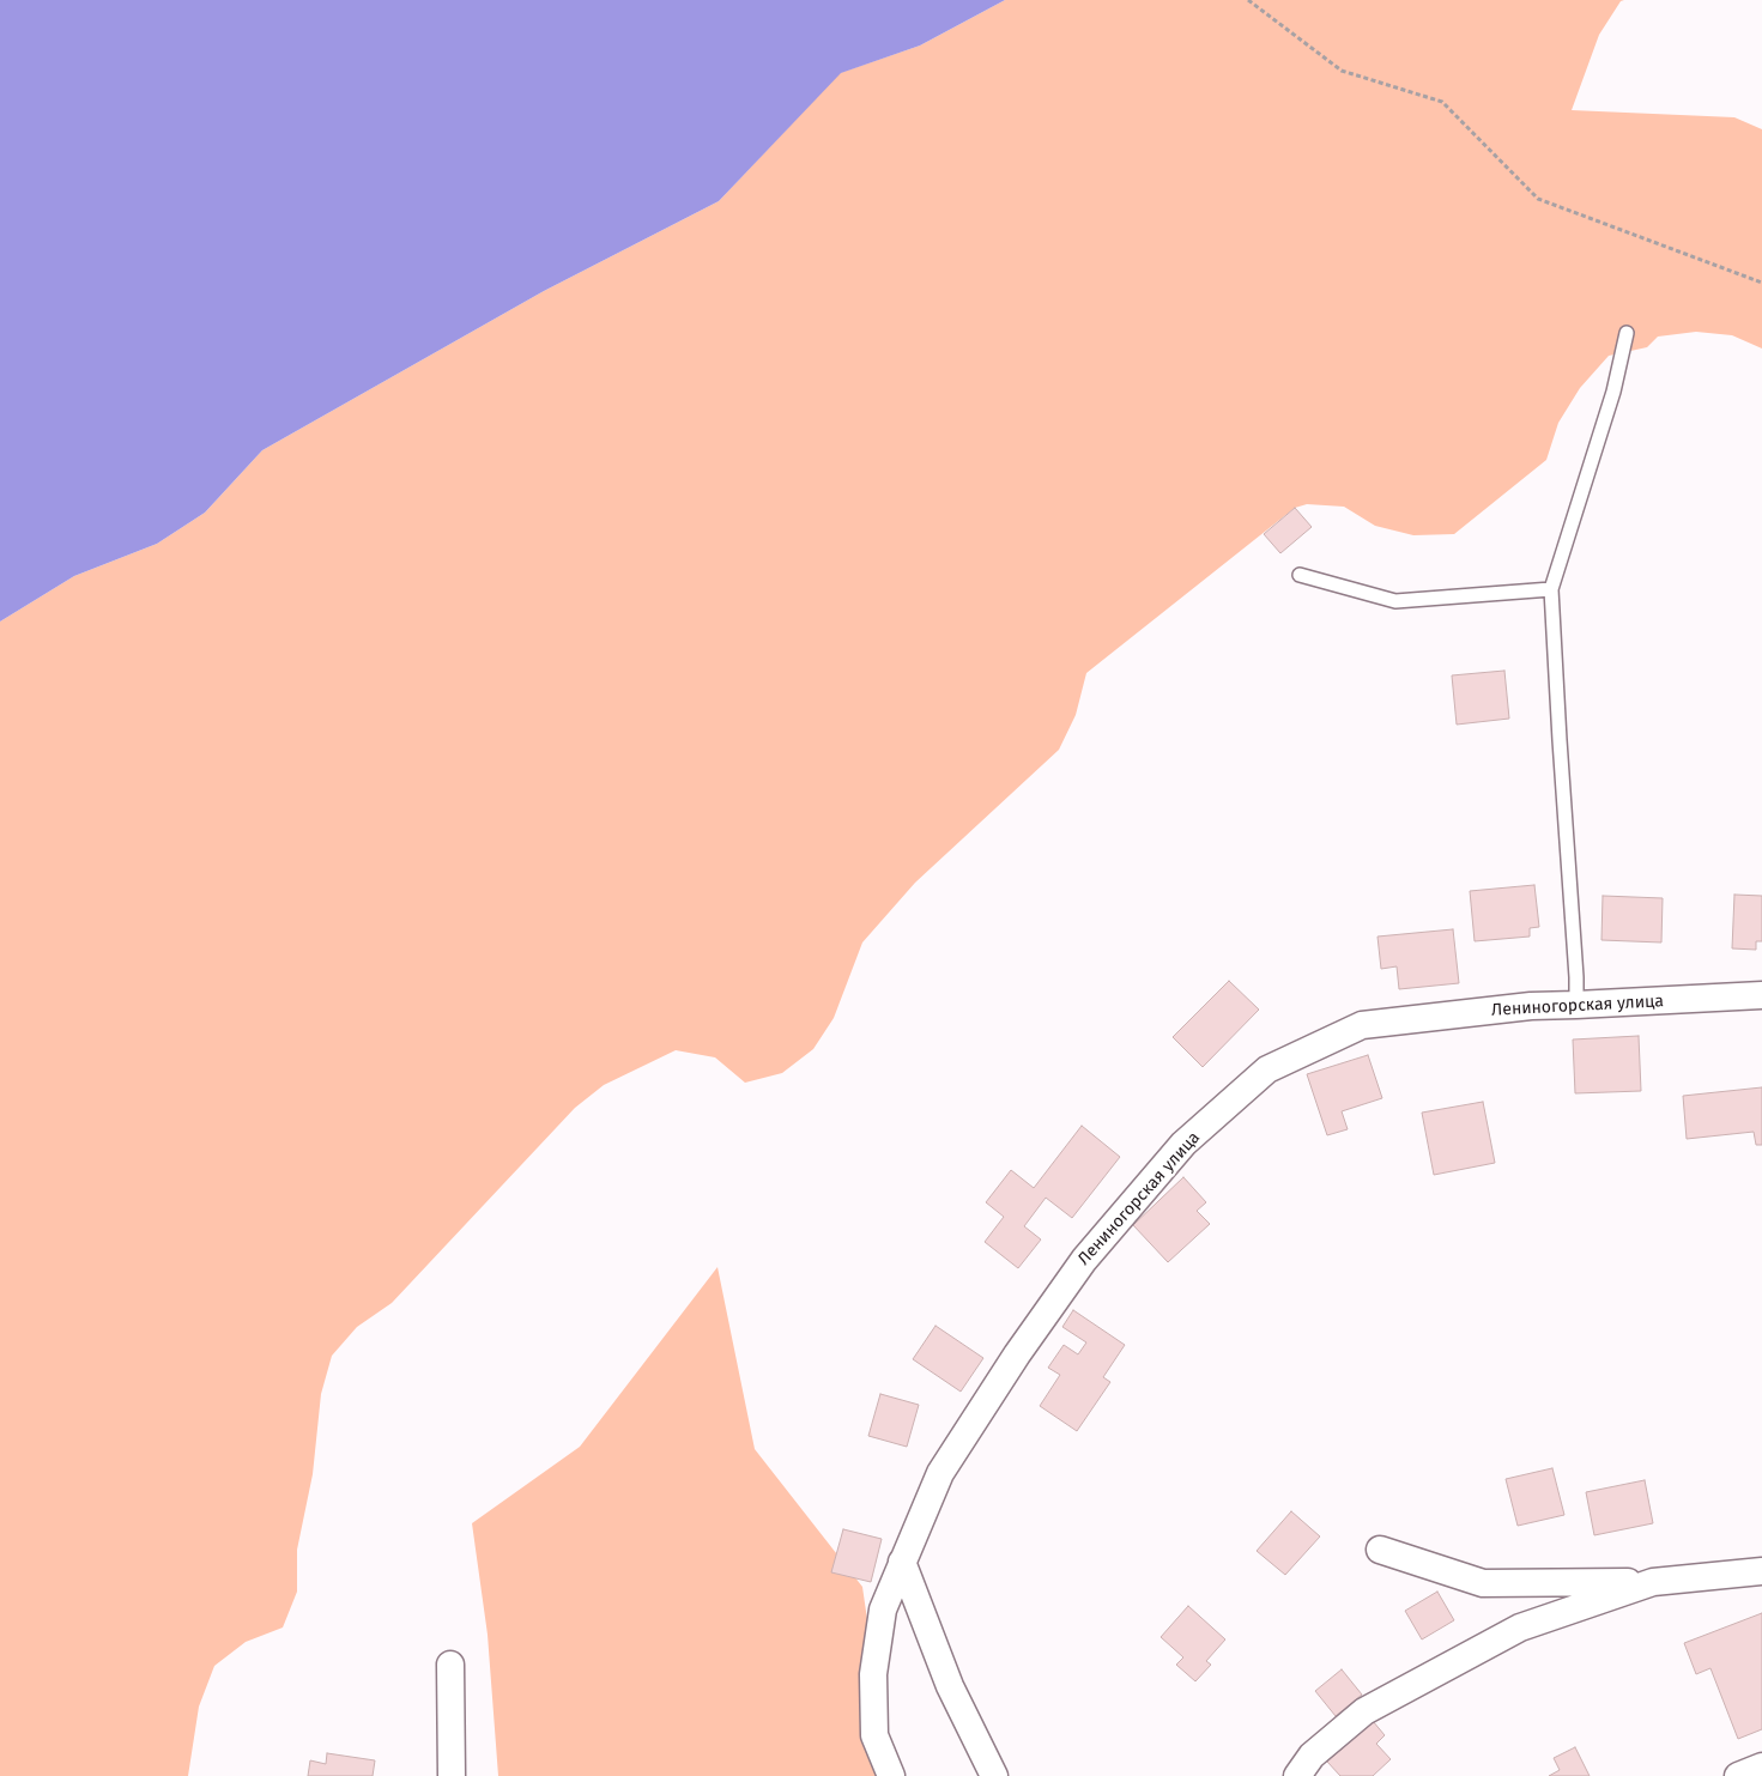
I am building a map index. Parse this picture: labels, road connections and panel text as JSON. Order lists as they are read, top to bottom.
{
  "streets": {
    "street": ["Лениногорская улица"]
  }
}
